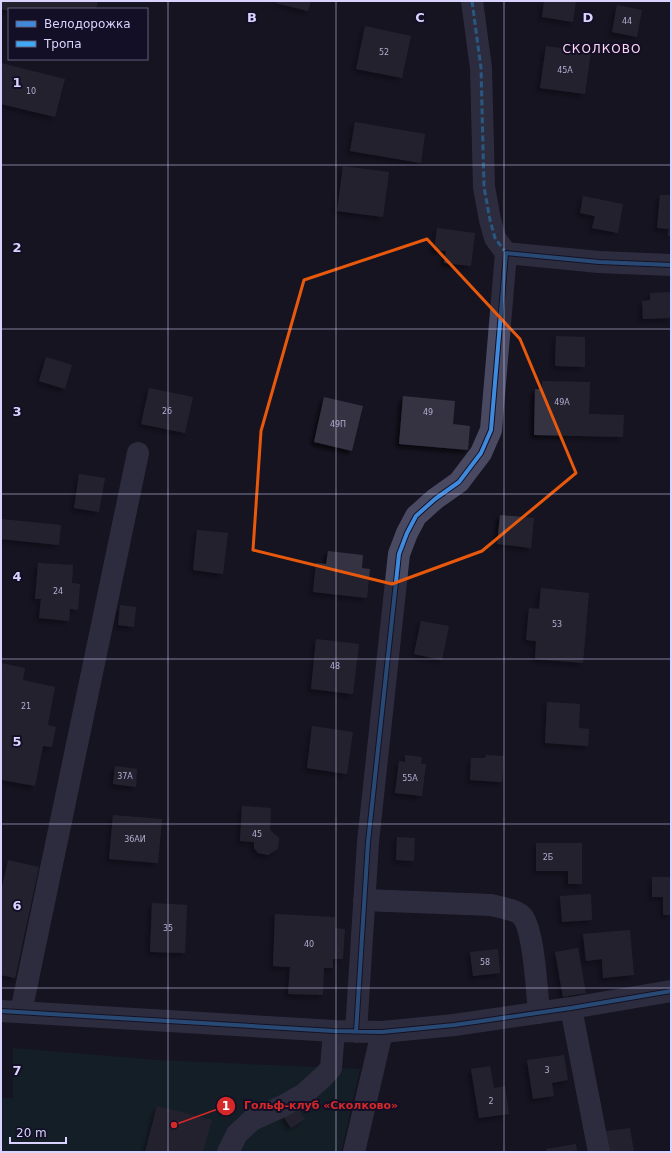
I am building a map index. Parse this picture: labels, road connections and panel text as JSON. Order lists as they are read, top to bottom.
{
  "districts": ["СКОЛКОВО"],
  "places": ["Гольф-клуб «Сколково»"],
  "house_numbers": [
    "44",
    "52",
    "45А",
    "10",
    "49А",
    "26",
    "49",
    "49П",
    "24",
    "53",
    "48",
    "21",
    "37А",
    "55А",
    "45",
    "36АИ",
    "2Б",
    "35",
    "40",
    "58",
    "3",
    "2"
  ],
  "legend": ["Велодорожка", "Тропа"],
  "scale_bar": "20 m",
  "grid": {
    "columns": ["B", "C", "D"],
    "rows": [
      "1",
      "2",
      "3",
      "4",
      "5",
      "6",
      "7"
    ]
  }
}
